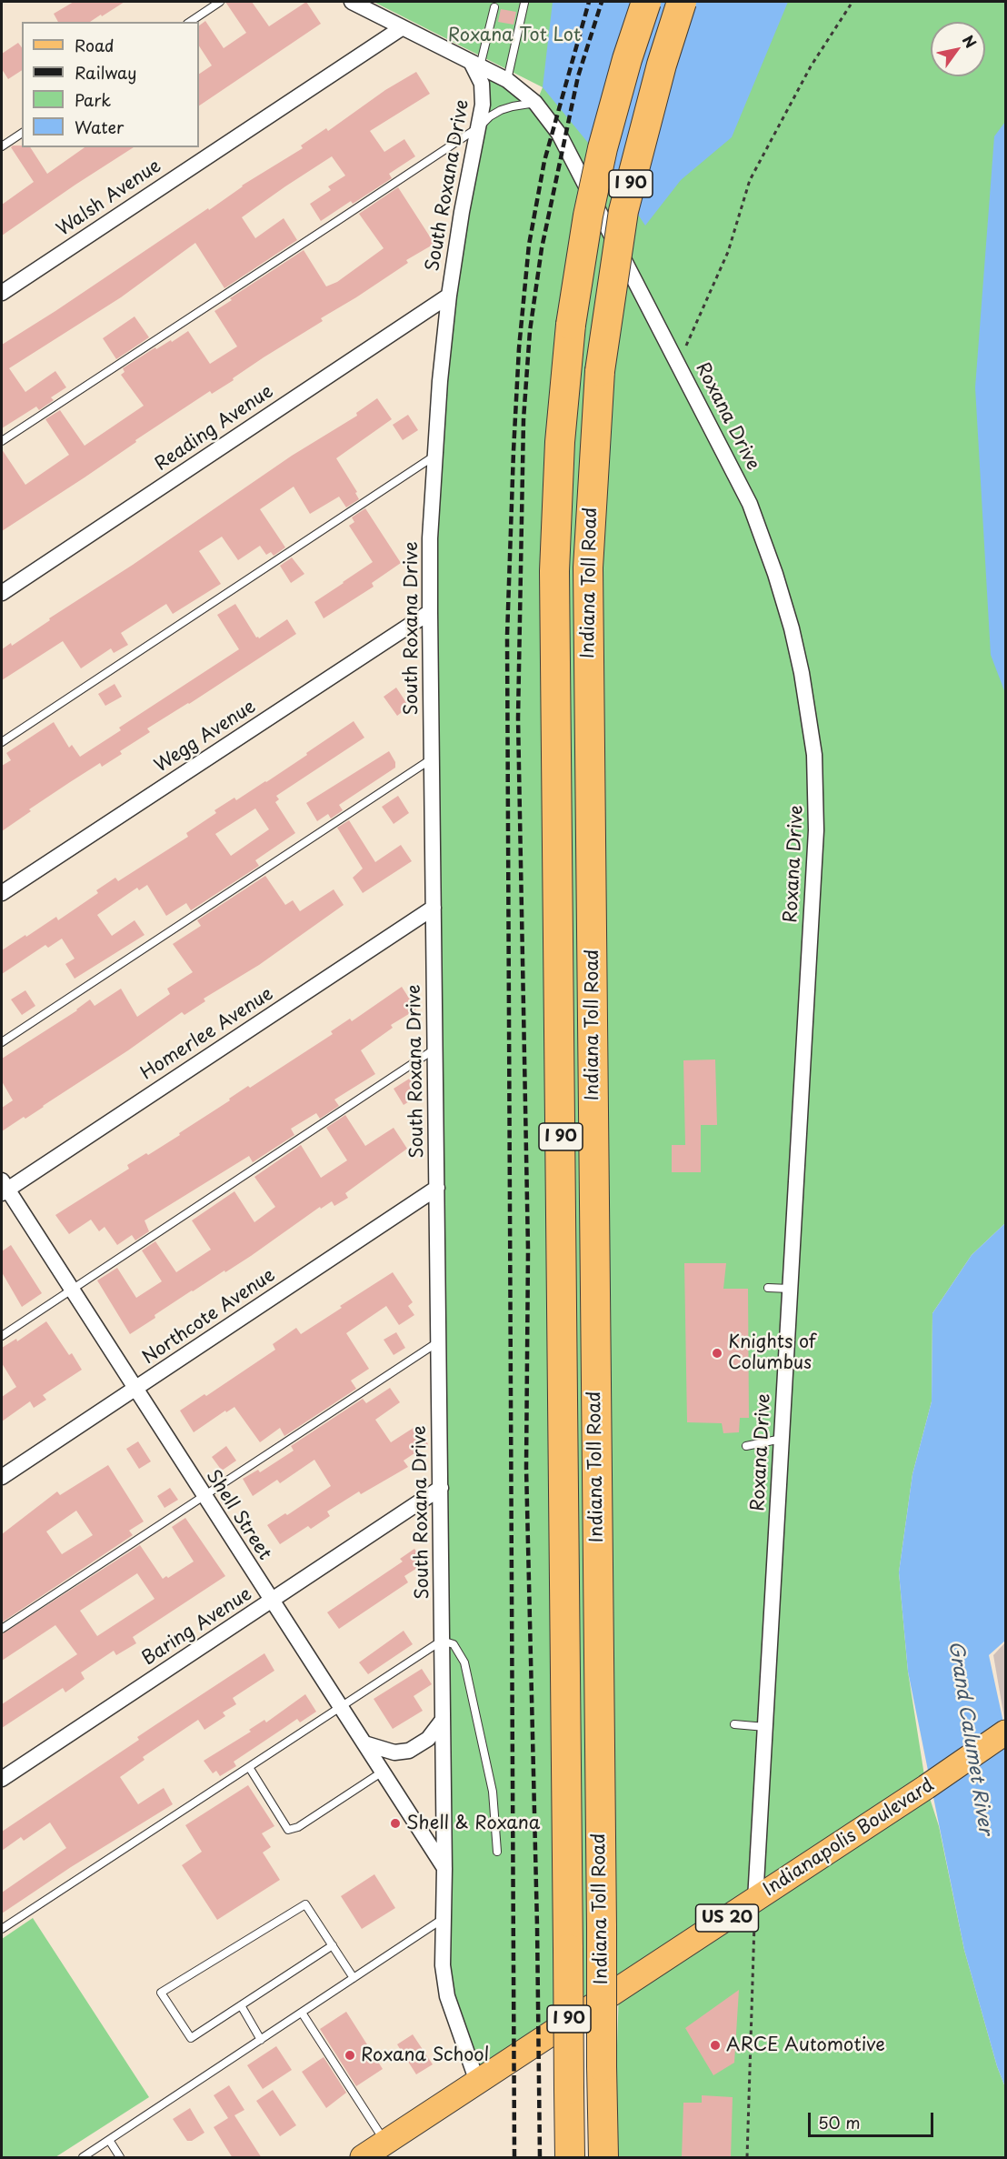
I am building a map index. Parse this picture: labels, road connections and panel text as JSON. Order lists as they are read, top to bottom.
{
  "streets": {
    "highway": ["I 90", "Indiana Toll Road"],
    "main road": ["Indianapolis Boulevard", "US 20"],
    "street": [
      "South Roxana Drive",
      "Walsh Avenue",
      "Roxana Drive",
      "Reading Avenue",
      "Wegg Avenue",
      "Homerlee Avenue",
      "Northcote Avenue",
      "Shell Street",
      "Baring Avenue"
    ]
  },
  "crossings": [
    ["South Roxana Drive", "Roxana Drive"],
    ["South Roxana Drive", "Reading Avenue"],
    ["South Roxana Drive", "Wegg Avenue"],
    ["South Roxana Drive", "Homerlee Avenue"],
    ["South Roxana Drive", "Northcote Avenue"],
    ["South Roxana Drive", "Shell Street"],
    ["South Roxana Drive", "Baring Avenue"],
    ["South Roxana Drive", "Indianapolis Boulevard"],
    ["Walsh Avenue", "Roxana Drive"],
    ["Roxana Drive", "Indianapolis Boulevard"],
    ["Homerlee Avenue", "Shell Street"],
    ["Northcote Avenue", "Shell Street"],
    ["Shell Street", "Baring Avenue"]
  ],
  "water": ["Grand Calumet River"],
  "parks": ["Roxana Tot Lot"],
  "places": [
    "Knights of Columbus",
    "Shell & Roxana",
    "ARCE Automotive",
    "Roxana School"
  ],
  "legend": [
    "Road",
    "Railway",
    "Park",
    "Water"
  ],
  "scale_bar": "50 m",
  "north": "top right"
}
